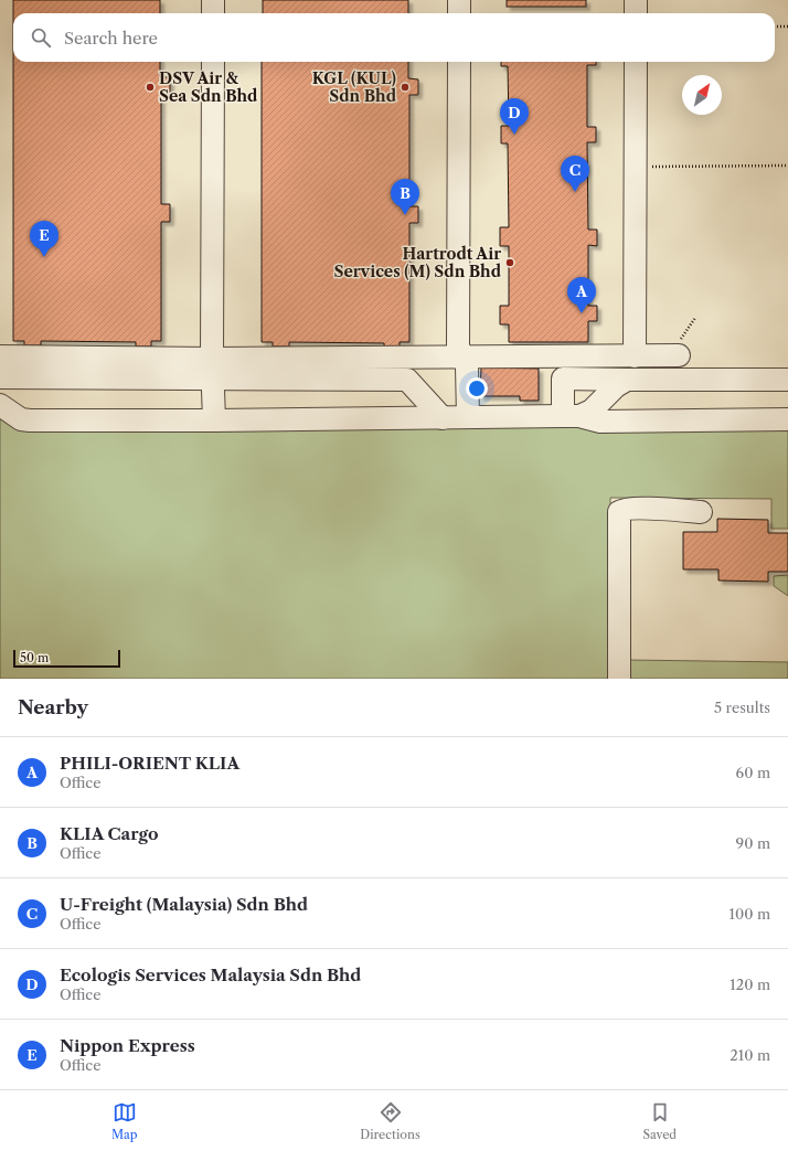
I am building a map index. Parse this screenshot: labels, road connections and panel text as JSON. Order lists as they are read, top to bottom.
{
  "places": ["DSV Air & Sea Sdn Bhd", "KGL (KUL) Sdn Bhd", "Hartrodt Air Services (M) Sdn Bhd"],
  "scale_bar": "50 m",
  "north": "top right",
  "page": {
    "search": "Search here",
    "pins": [
      "D",
      "C",
      "B",
      "E",
      "A"
    ],
    "scale": "50 m",
    "heading": ["Nearby", "5 results"],
    "list": [
      {
        "mark": "A",
        "name": "PHILI-ORIENT KLIA",
        "note": "Office",
        "value": "60 m"
      },
      {
        "mark": "B",
        "name": "KLIA Cargo",
        "note": "Office",
        "value": "90 m"
      },
      {
        "mark": "C",
        "name": "U-Freight (Malaysia) Sdn Bhd",
        "note": "Office",
        "value": "100 m"
      },
      {
        "mark": "D",
        "name": "Ecologis Services Malaysia Sdn Bhd",
        "note": "Office",
        "value": "120 m"
      },
      {
        "mark": "E",
        "name": "Nippon Express",
        "note": "Office",
        "value": "210 m"
      }
    ],
    "nav": ["Map", "Directions", "Saved"]
  }
}
